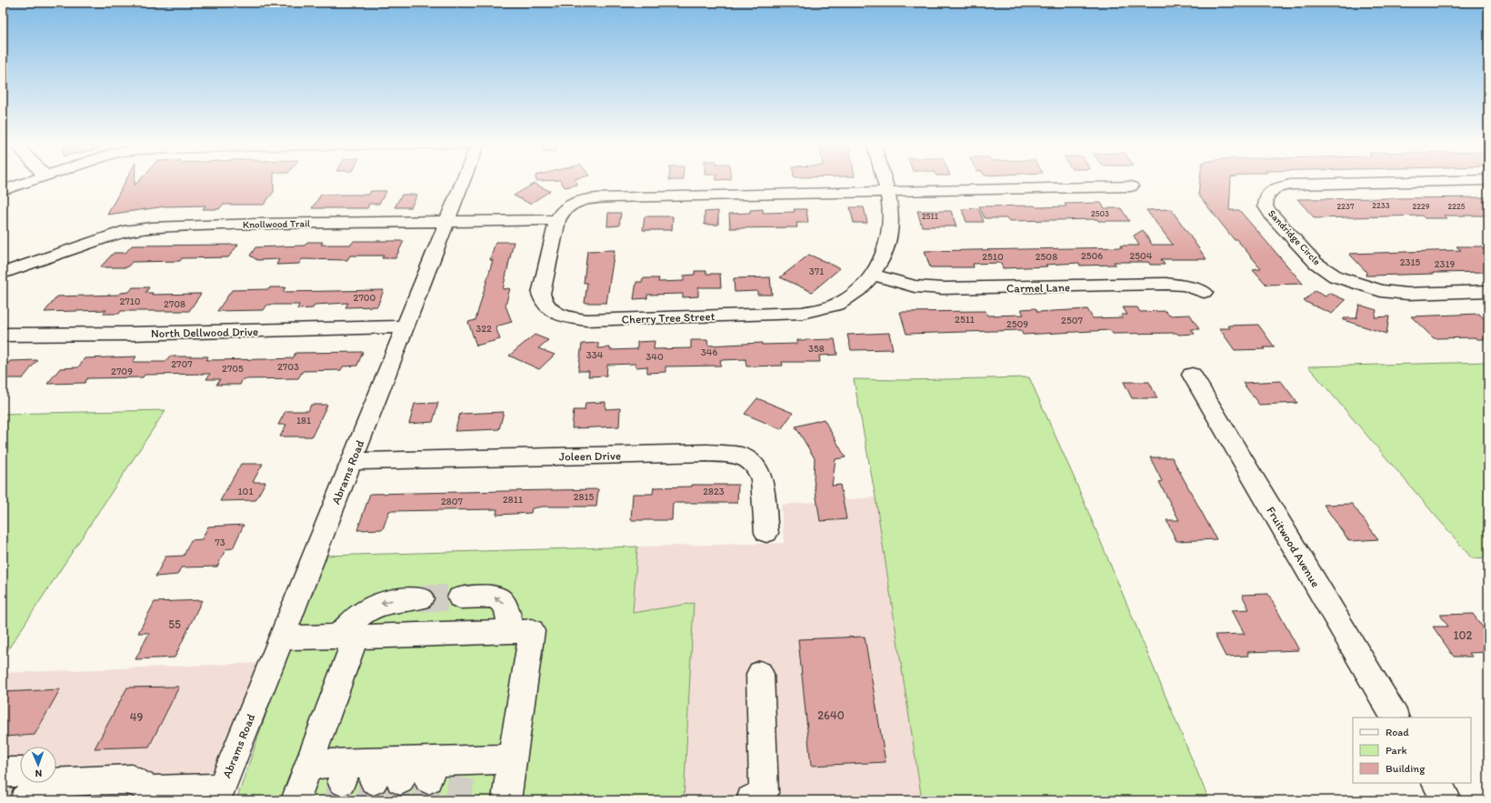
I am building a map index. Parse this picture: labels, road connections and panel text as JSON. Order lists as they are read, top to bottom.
{
  "streets": {
    "street": [
      "Knollwood Trail",
      "Sandridge Circle",
      "Carmel Lane",
      "Cherry Tree Street",
      "North Dellwood Drive",
      "Joleen Drive",
      "Abrams Road",
      "Fruitwood Avenue"
    ]
  },
  "crossings": [
    ["Knollwood Trail", "Cherry Tree Street"],
    ["Knollwood Trail", "Abrams Road"],
    ["Carmel Lane", "Cherry Tree Street"],
    ["North Dellwood Drive", "Abrams Road"],
    ["Joleen Drive", "Abrams Road"]
  ],
  "house_numbers": [
    "2233",
    "2237",
    "2229",
    "2225",
    "2503",
    "2511",
    "2506",
    "2504",
    "2510",
    "2508",
    "2315",
    "2319",
    "371",
    "2700",
    "2710",
    "2708",
    "2511",
    "2507",
    "2509",
    "322",
    "358",
    "346",
    "334",
    "340",
    "2707",
    "2703",
    "2705",
    "2709",
    "181",
    "101",
    "2823",
    "2815",
    "2811",
    "2807",
    "73",
    "55",
    "102",
    "2640",
    "49"
  ],
  "legend": ["Road", "Park", "Building"],
  "north": "bottom"
}
